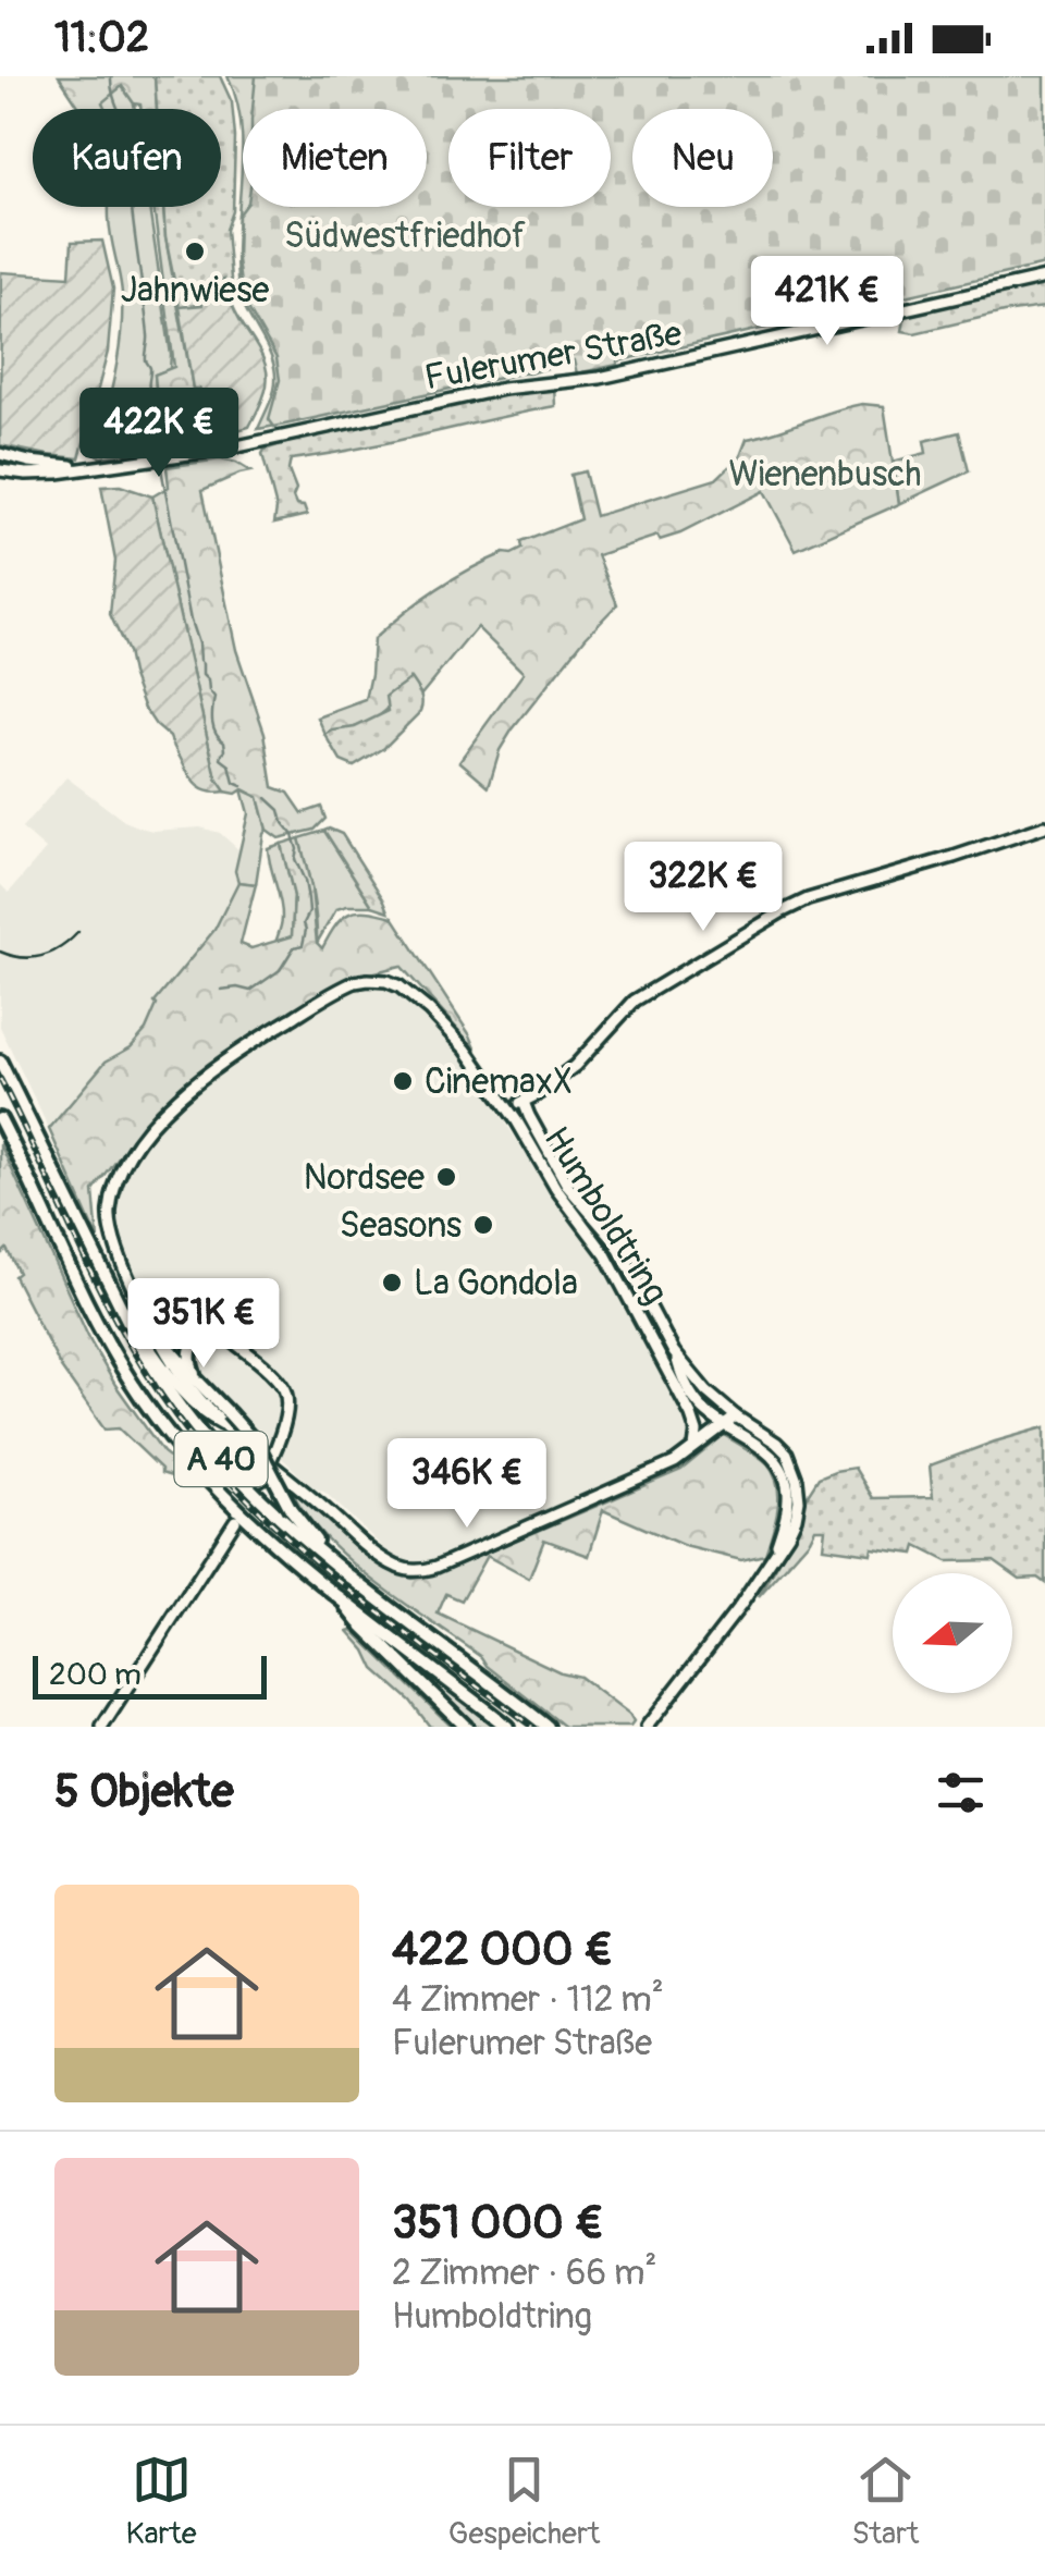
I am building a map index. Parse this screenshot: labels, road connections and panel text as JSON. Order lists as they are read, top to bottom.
{
  "streets": {
    "highway": ["A 40"],
    "street": ["Fulerumer Straße", "Humboldtring"]
  },
  "parks": ["Südwestfriedhof", "Wienenbusch"],
  "places": [
    "Jahnwiese",
    "CinemaxX",
    "Nordsee",
    "Seasons",
    "La Gondola"
  ],
  "scale_bar": "200 m",
  "north": "left",
  "page": {
    "status": "11:02",
    "chip": [
      "Kaufen",
      "Mieten",
      "Filter",
      "Neu"
    ],
    "price": [
      "421K €",
      "422K €",
      "322K €",
      "351K €",
      "346K €"
    ],
    "scale": "200 m",
    "heading": "5 Objekte",
    "list": [
      {
        "name": "422 000 €",
        "note": "4 Zimmer · 112 m² · Fulerumer Straße"
      },
      {
        "name": "351 000 €",
        "note": "2 Zimmer · 66 m² · Humboldtring"
      }
    ],
    "tabs": ["Karte", "Gespeichert", "Start"]
  }
}
